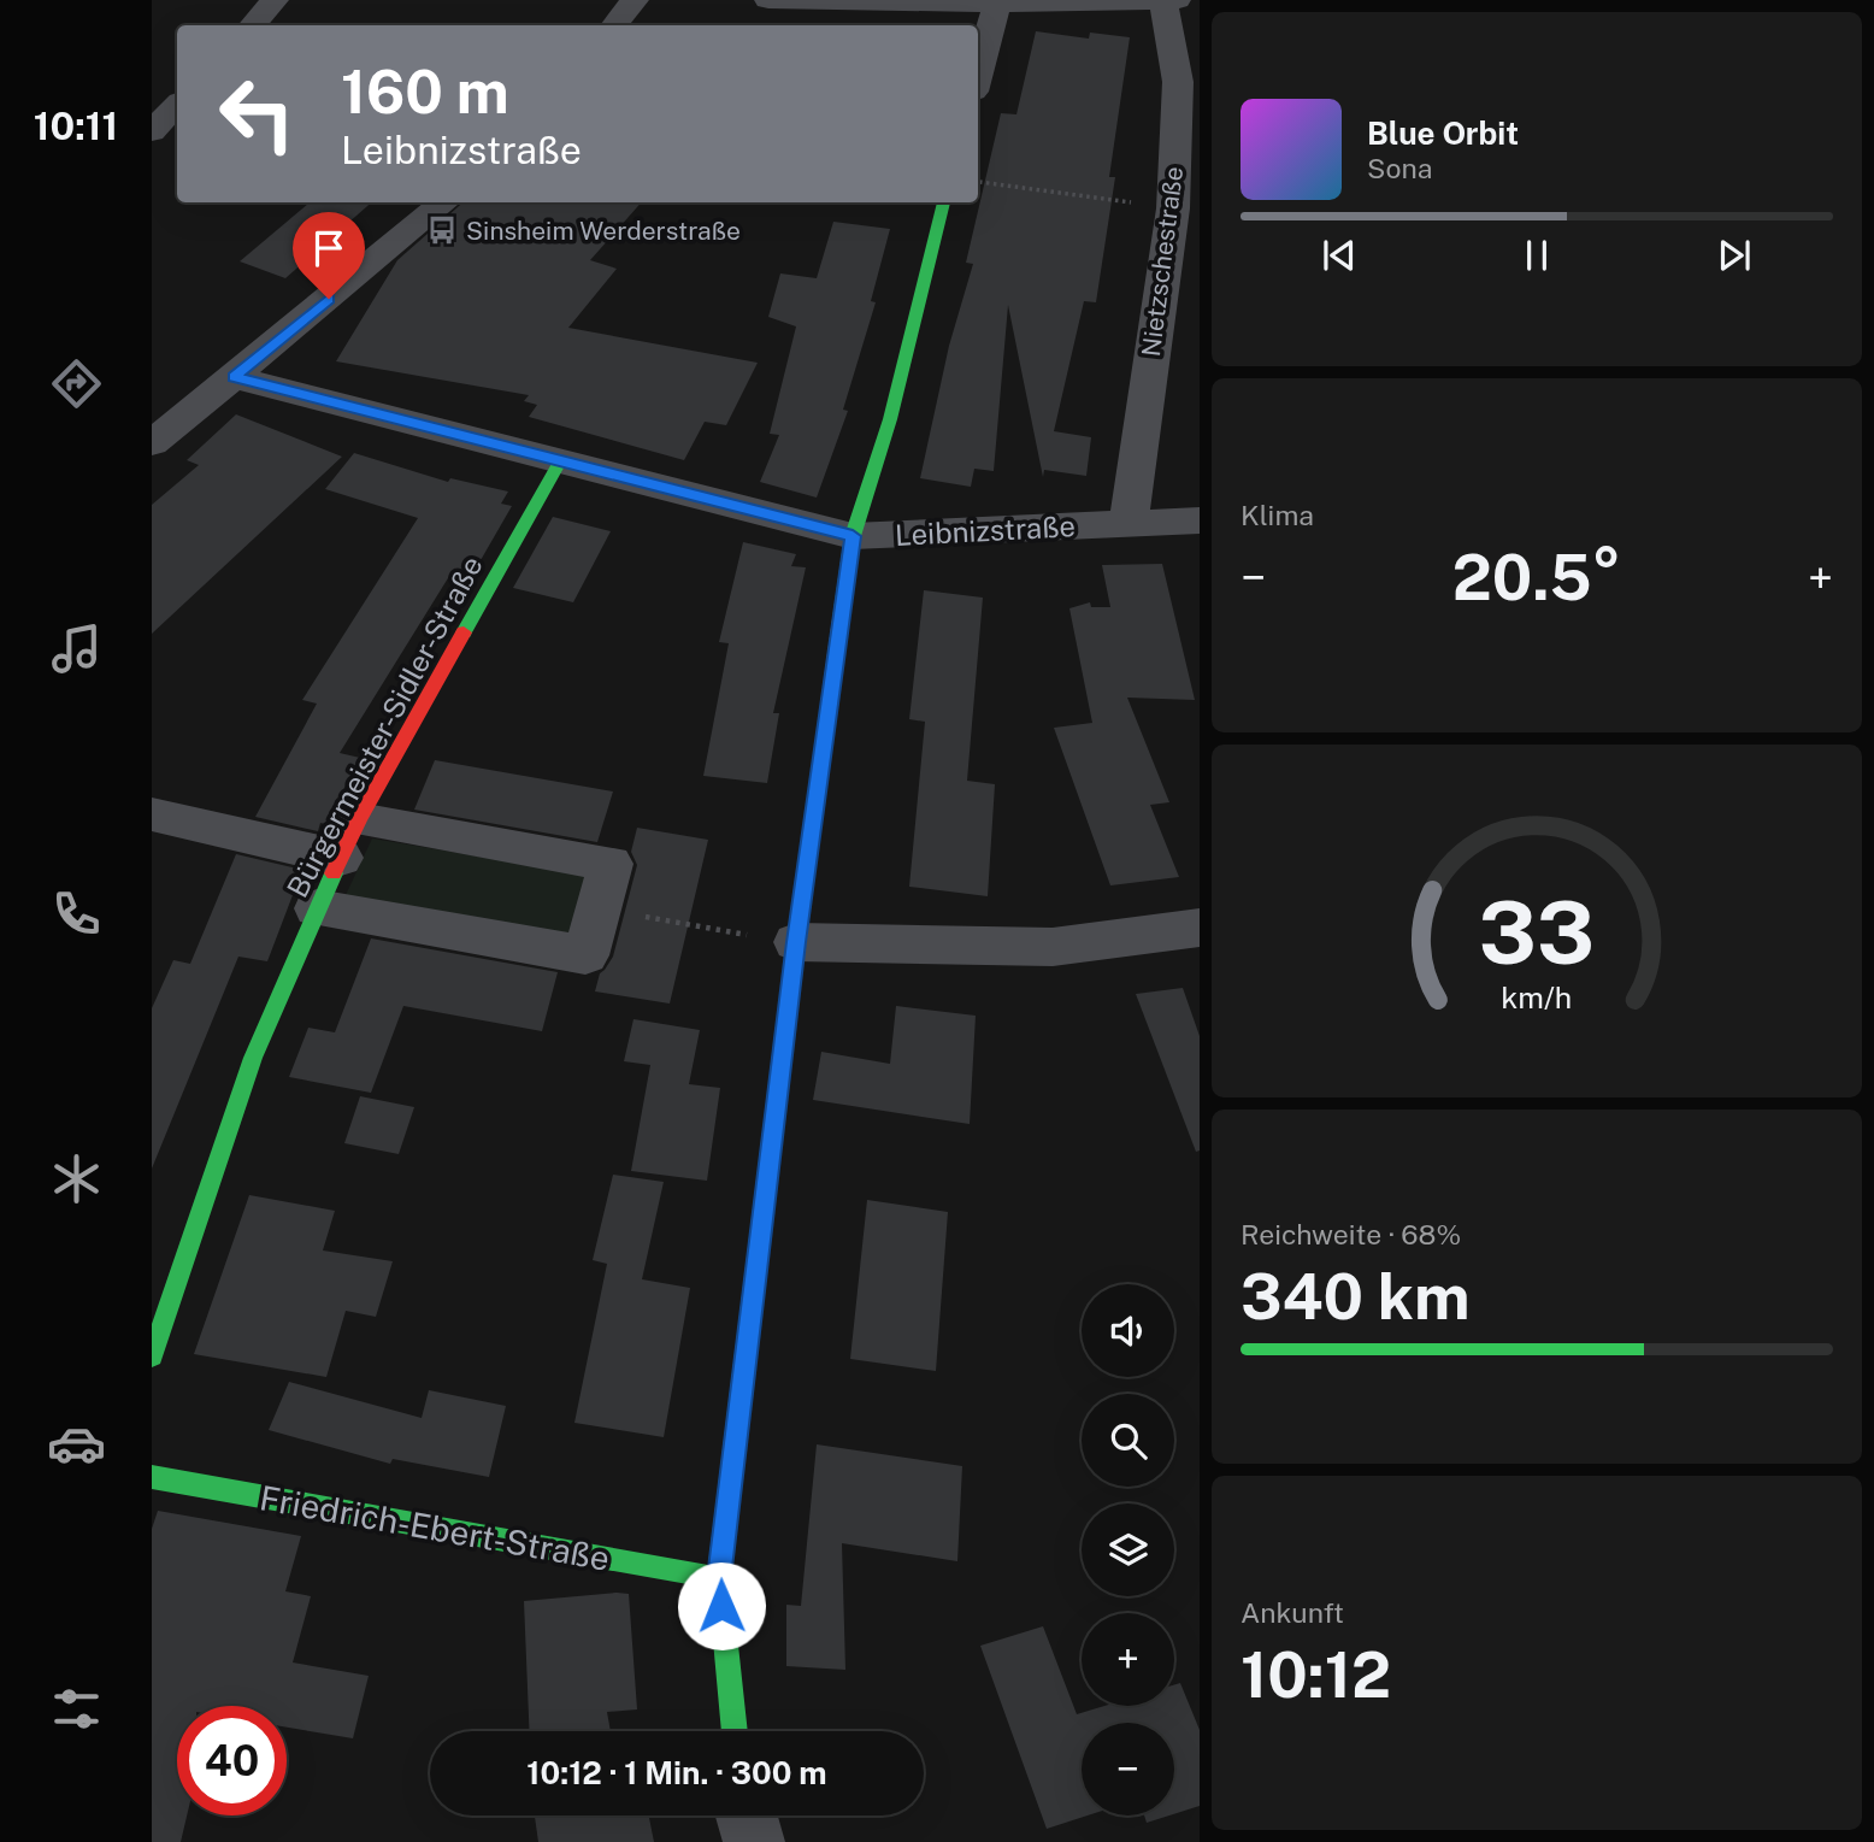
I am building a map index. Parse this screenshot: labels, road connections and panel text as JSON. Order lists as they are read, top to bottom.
{
  "streets": {
    "street": [
      "Nietzschestraße",
      "Leibnizstraße",
      "Bürgermeister-Sidler-Straße",
      "Friedrich-Ebert-Straße"
    ]
  },
  "crossings": [
    ["Nietzschestraße", "Leibnizstraße"],
    ["Leibnizstraße", "Bürgermeister-Sidler-Straße"]
  ],
  "places": {
    "bus stop": ["Sinsheim Werderstraße"]
  },
  "page": {
    "tabs": "10:11",
    "turn": ["160 m", "Leibnizstraße"],
    "song": ["Blue Orbit", "Sona"],
    "tile": [
      "Klima",
      ["Reichweite · 68%", "340 km"],
      ["Ankunft", "10:12"]
    ],
    "heat": ["−", "20.5°", "+"],
    "map_buttons": ["+", "−"],
    "limit": "40",
    "trip": "10:12 · 1 Min. · 300 m",
    "gauge": ["33", "km/h"]
  }
}
